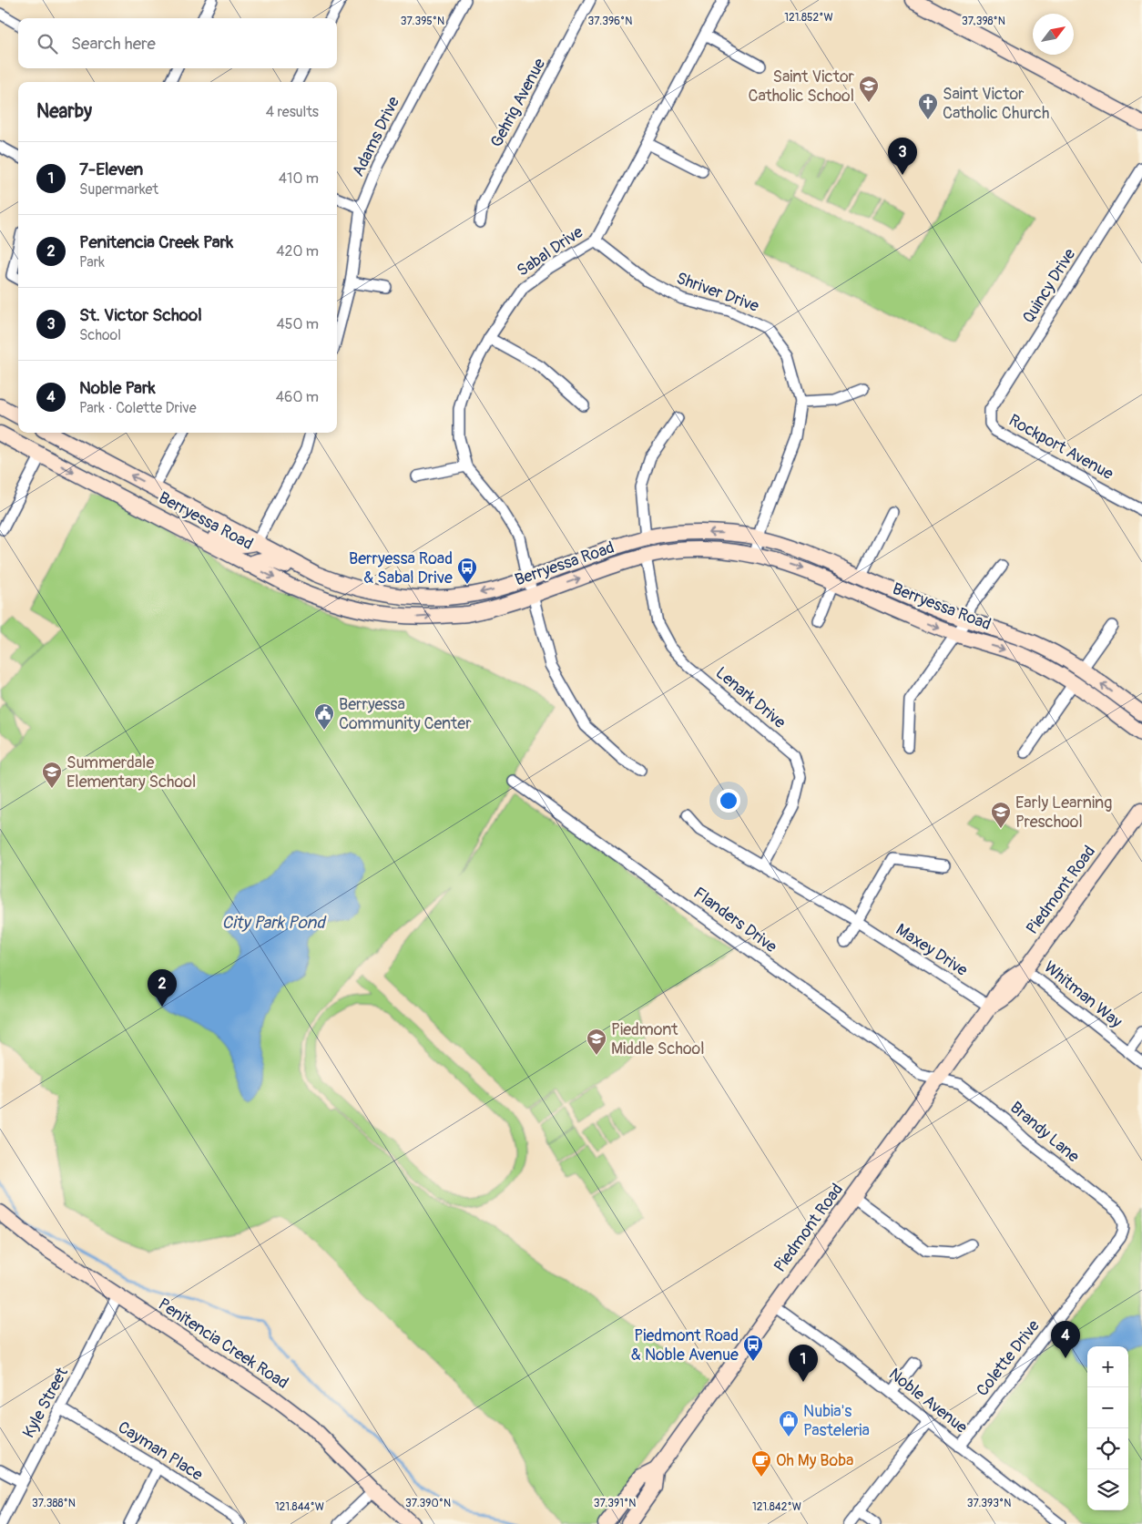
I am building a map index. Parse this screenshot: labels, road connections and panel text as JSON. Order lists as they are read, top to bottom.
{
  "streets": {
    "main road": ["Berryessa Road", "Piedmont Road", "Penitencia Creek Road"],
    "street": [
      "Gehrig Avenue",
      "Adams Drive",
      "Sabal Drive",
      "Quincy Drive",
      "Shriver Drive",
      "Rockport Avenue",
      "Lenark Drive",
      "Flanders Drive",
      "Maxey Drive",
      "Whitman Way",
      "Brandy Lane",
      "Colette Drive",
      "Noble Avenue",
      "Kyle Street",
      "Cayman Place"
    ]
  },
  "crossings": [
    ["Sabal Drive", "Shriver Drive"],
    ["Sabal Drive", "Berryessa Road"],
    ["Quincy Drive", "Rockport Avenue"],
    ["Shriver Drive", "Berryessa Road"],
    ["Berryessa Road", "Lenark Drive"],
    ["Lenark Drive", "Maxey Drive"],
    ["Piedmont Road", "Flanders Drive"],
    ["Piedmont Road", "Maxey Drive"],
    ["Piedmont Road", "Whitman Way"],
    ["Piedmont Road", "Brandy Lane"],
    ["Piedmont Road", "Noble Avenue"],
    ["Flanders Drive", "Brandy Lane"],
    ["Brandy Lane", "Colette Drive"],
    ["Penitencia Creek Road", "Kyle Street"],
    ["Colette Drive", "Noble Avenue"],
    ["Kyle Street", "Cayman Place"]
  ],
  "water": ["City Park Pond"],
  "places": {
    "school or university": [
      "Saint Victor Catholic School",
      "Summerdale Elementary School",
      "Early Learning Preschool",
      "Piedmont Middle School"
    ],
    "church": ["Saint Victor Catholic Church"],
    "bus stop": ["Berryessa Road & Sabal Drive", "Piedmont Road & Noble Avenue"],
    "public building": ["Berryessa Community Center"],
    "shop": ["Nubia's Pasteleria"],
    "cafe": ["Oh My Boba"]
  },
  "north": "top right",
  "page": {
    "search": "Search here",
    "heading": ["Nearby", "4 results"],
    "pins": [
      "3",
      "2",
      "4",
      "1"
    ],
    "list": [
      {
        "mark": "1",
        "name": "7-Eleven",
        "note": "Supermarket",
        "value": "410 m"
      },
      {
        "mark": "2",
        "name": "Penitencia Creek Park",
        "note": "Park",
        "value": "420 m"
      },
      {
        "mark": "3",
        "name": "St. Victor School",
        "note": "School",
        "value": "450 m"
      },
      {
        "mark": "4",
        "name": "Noble Park",
        "note": "Park · Colette Drive",
        "value": "460 m"
      }
    ],
    "map_buttons": ["+", "−"]
  },
  "coordinates": [
    "121.852°W",
    "37.395°N",
    "37.396°N",
    "37.398°N",
    "37.388°N",
    "37.390°N",
    "37.391°N",
    "37.393°N",
    "121.844°W",
    "121.842°W"
  ]
}
